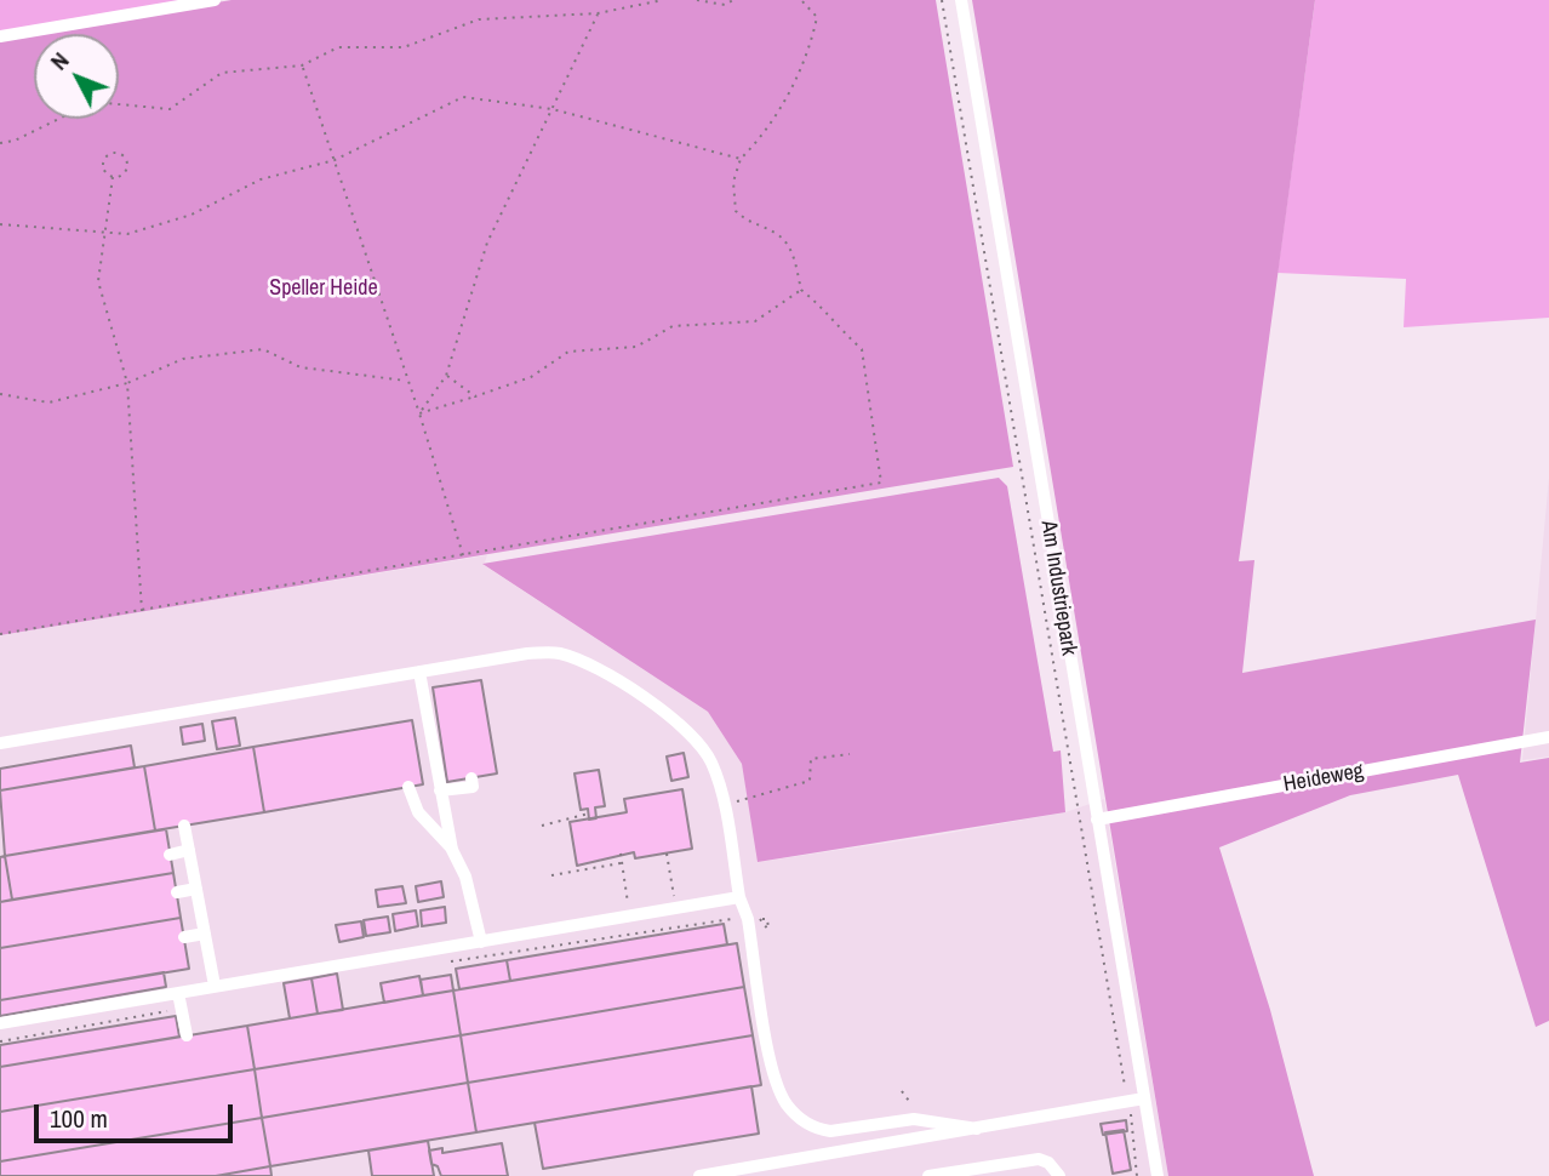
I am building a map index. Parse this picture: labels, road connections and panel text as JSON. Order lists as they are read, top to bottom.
{
  "streets": {
    "street": ["Am Industriepark", "Heideweg"]
  },
  "crossings": [
    ["Am Industriepark", "Heideweg"]
  ],
  "parks": ["Speller Heide"],
  "scale_bar": "100 m",
  "north": "top left"
}
